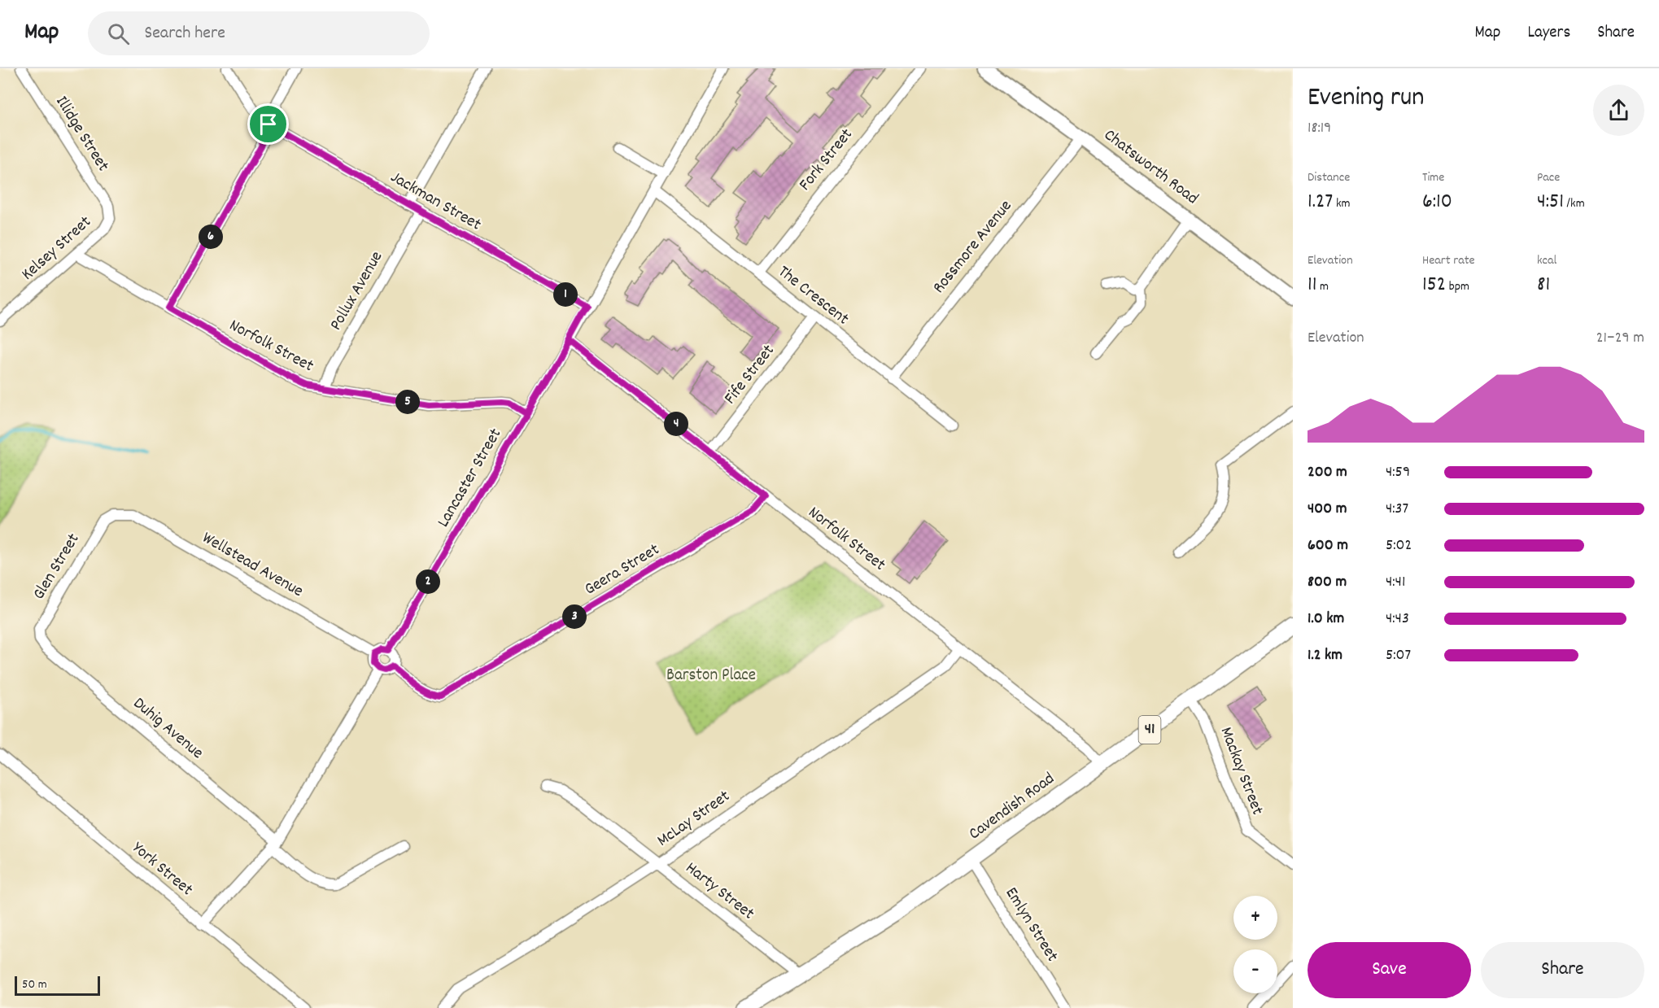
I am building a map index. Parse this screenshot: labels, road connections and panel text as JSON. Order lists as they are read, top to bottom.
{
  "streets": {
    "main road": ["Chatsworth Road", "41", "Cavendish Road"],
    "street": [
      "Illidge Street",
      "Fork Street",
      "Jackman Street",
      "Rossmore Avenue",
      "Kelsey Street",
      "Pollux Avenue",
      "The Crescent",
      "Norfolk Street",
      "Fife Street",
      "Lancaster Street",
      "Wellstead Avenue",
      "Glen Street",
      "Geera Street",
      "Duhig Avenue",
      "Mackay Street",
      "McLay Street",
      "York Street",
      "Harty Street",
      "Emlyn Street"
    ]
  },
  "crossings": [
    ["Illidge Street", "Kelsey Street"],
    ["Fork Street", "The Crescent"],
    ["Chatsworth Road", "Rossmore Avenue"],
    ["Jackman Street", "Pollux Avenue"],
    ["Jackman Street", "Lancaster Street"],
    ["Rossmore Avenue", "The Crescent"],
    ["Kelsey Street", "Norfolk Street"],
    ["Pollux Avenue", "Norfolk Street"],
    ["The Crescent", "Fife Street"],
    ["The Crescent", "Lancaster Street"],
    ["Norfolk Street", "Fife Street"],
    ["Norfolk Street", "Lancaster Street"],
    ["Norfolk Street", "Geera Street"],
    ["Norfolk Street", "Cavendish Road"],
    ["Norfolk Street", "McLay Street"],
    ["Lancaster Street", "Wellstead Avenue"],
    ["Lancaster Street", "Geera Street"],
    ["Wellstead Avenue", "Glen Street"],
    ["Wellstead Avenue", "Geera Street"],
    ["Glen Street", "Duhig Avenue"],
    ["Mackay Street", "Cavendish Road"],
    ["Cavendish Road", "Harty Street"],
    ["Cavendish Road", "Emlyn Street"],
    ["McLay Street", "Harty Street"]
  ],
  "parks": ["Barston Place"],
  "scale_bar": "50 m",
  "page": {
    "header": "Map",
    "search": "Search here",
    "nav": ["Map", "Layers", "Share"],
    "heading": ["Evening run", "18:19"],
    "stats": [
      ["Distance", "1.27 km"],
      ["Time", "6:10"],
      ["Pace", "4:51 /km"],
      ["Elevation", "11 m"],
      ["Heart rate", "152 bpm"],
      ["kcal", "81"]
    ],
    "pins": [
      "6",
      "1",
      "5",
      "4",
      "2",
      "3"
    ],
    "chart": ["Elevation", "21–29 m"],
    "list": [
      {
        "name": "200 m",
        "note": "4:59"
      },
      {
        "name": "400 m",
        "note": "4:37"
      },
      {
        "name": "600 m",
        "note": "5:02"
      },
      {
        "name": "800 m",
        "note": "4:41"
      },
      {
        "name": "1.0 km",
        "note": "4:43"
      },
      {
        "name": "1.2 km",
        "note": "5:07"
      }
    ],
    "map_buttons": ["+", "−"],
    "buttons": ["Save", "Share"],
    "scale": "50 m"
  }
}
